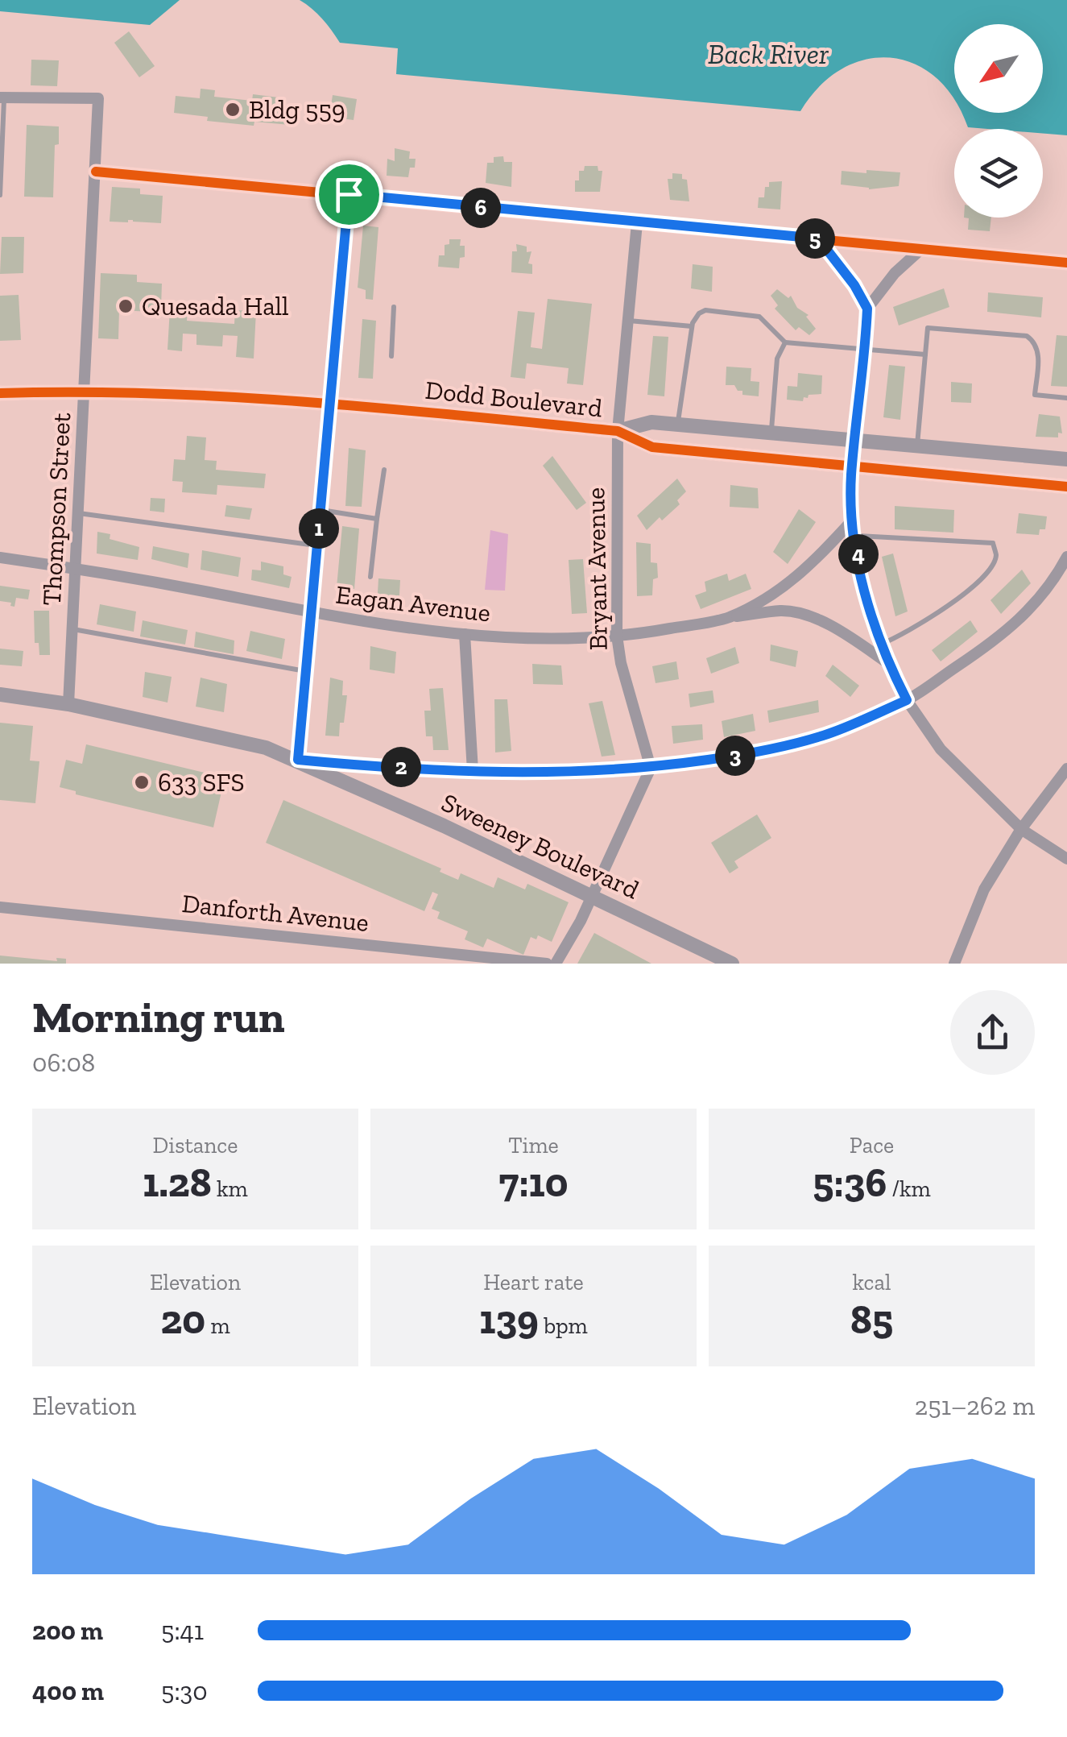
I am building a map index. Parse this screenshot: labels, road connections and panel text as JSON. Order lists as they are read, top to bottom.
{
  "streets": {
    "street": [
      "Dodd Boulevard",
      "Thompson Street",
      "Bryant Avenue",
      "Eagan Avenue",
      "Sweeney Boulevard",
      "Danforth Avenue"
    ]
  },
  "crossings": [
    ["Dodd Boulevard", "Thompson Street"],
    ["Dodd Boulevard", "Bryant Avenue"],
    ["Thompson Street", "Eagan Avenue"],
    ["Thompson Street", "Sweeney Boulevard"],
    ["Bryant Avenue", "Eagan Avenue"]
  ],
  "water": ["Back River"],
  "places": ["Bldg 559", "Quesada Hall", "633 SFS"],
  "north": "bottom left",
  "page": {
    "pins": [
      "6",
      "5",
      "1",
      "4",
      "3",
      "2"
    ],
    "heading": ["Morning run", "06:08"],
    "stats": [
      ["Distance", "1.28 km"],
      ["Time", "7:10"],
      ["Pace", "5:36 /km"],
      ["Elevation", "20 m"],
      ["Heart rate", "139 bpm"],
      ["kcal", "85"]
    ],
    "chart": ["Elevation", "251–262 m"],
    "list": [
      {
        "name": "200 m",
        "note": "5:41"
      },
      {
        "name": "400 m",
        "note": "5:30"
      }
    ]
  }
}
